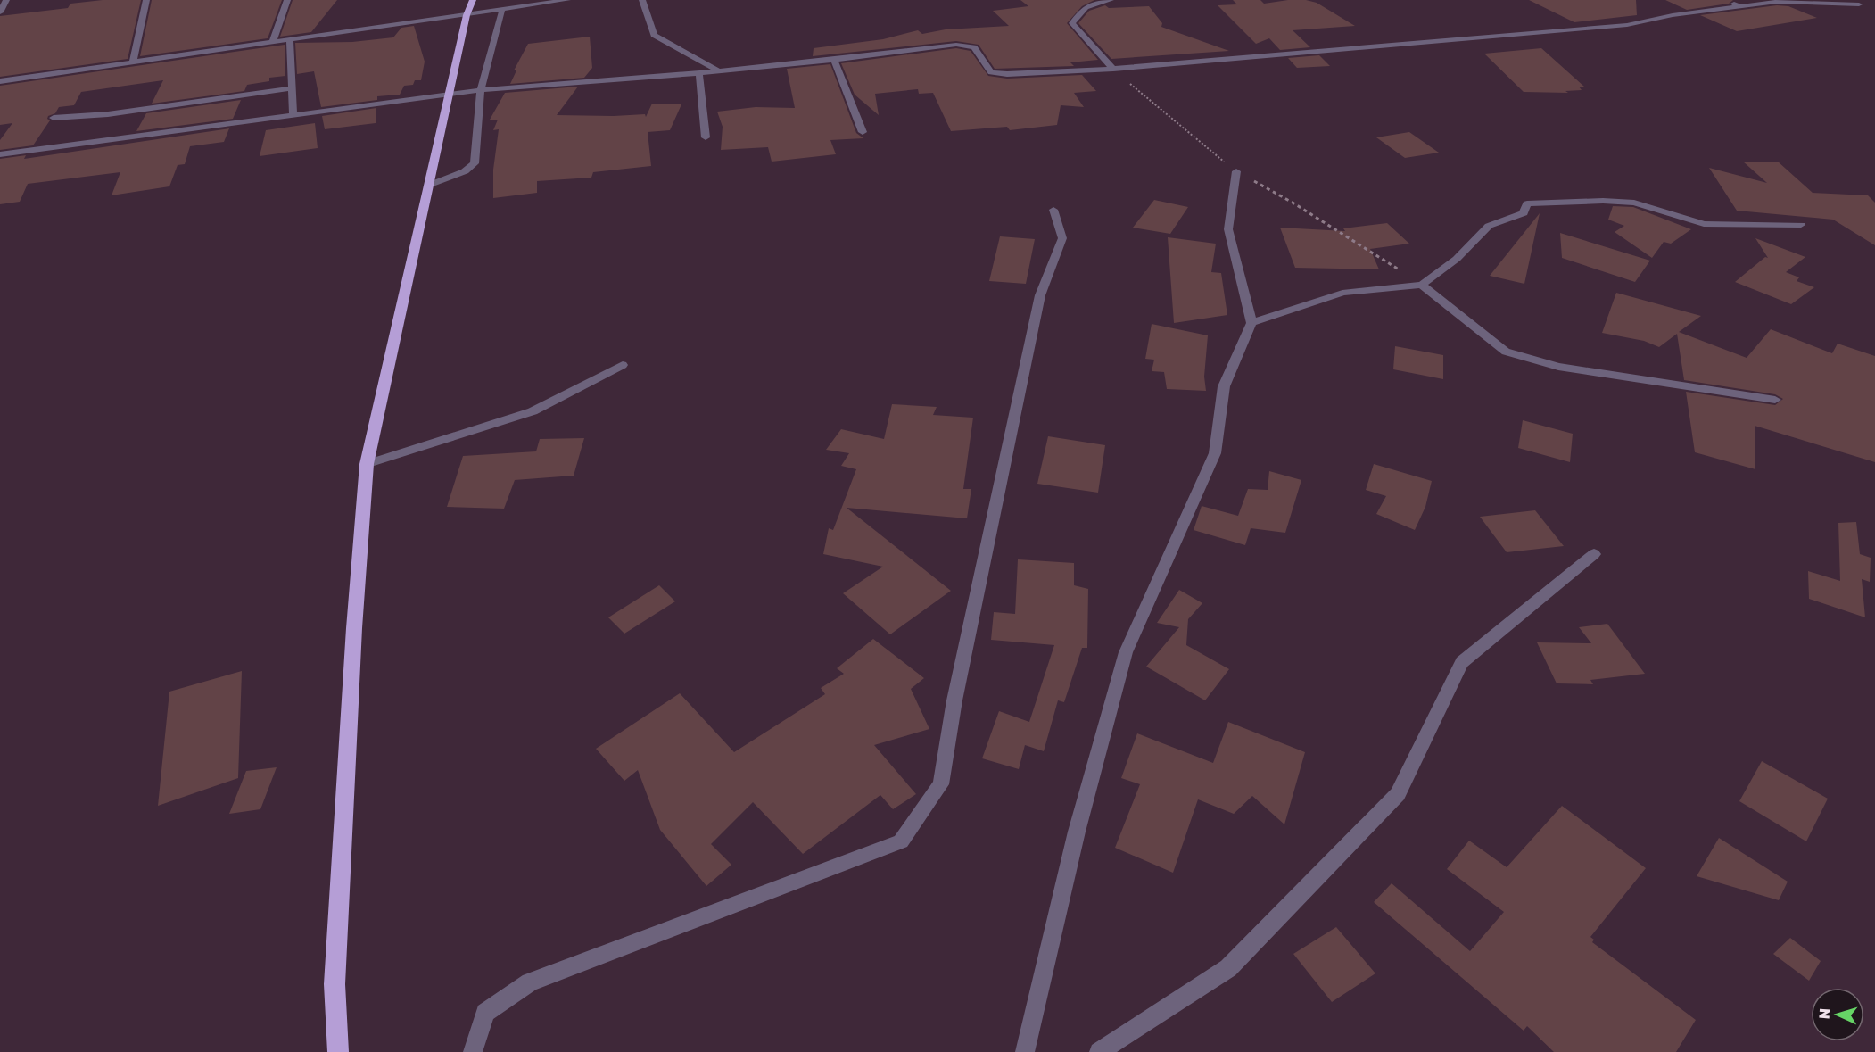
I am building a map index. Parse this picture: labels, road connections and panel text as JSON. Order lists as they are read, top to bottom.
{
  "north": "left"
}
